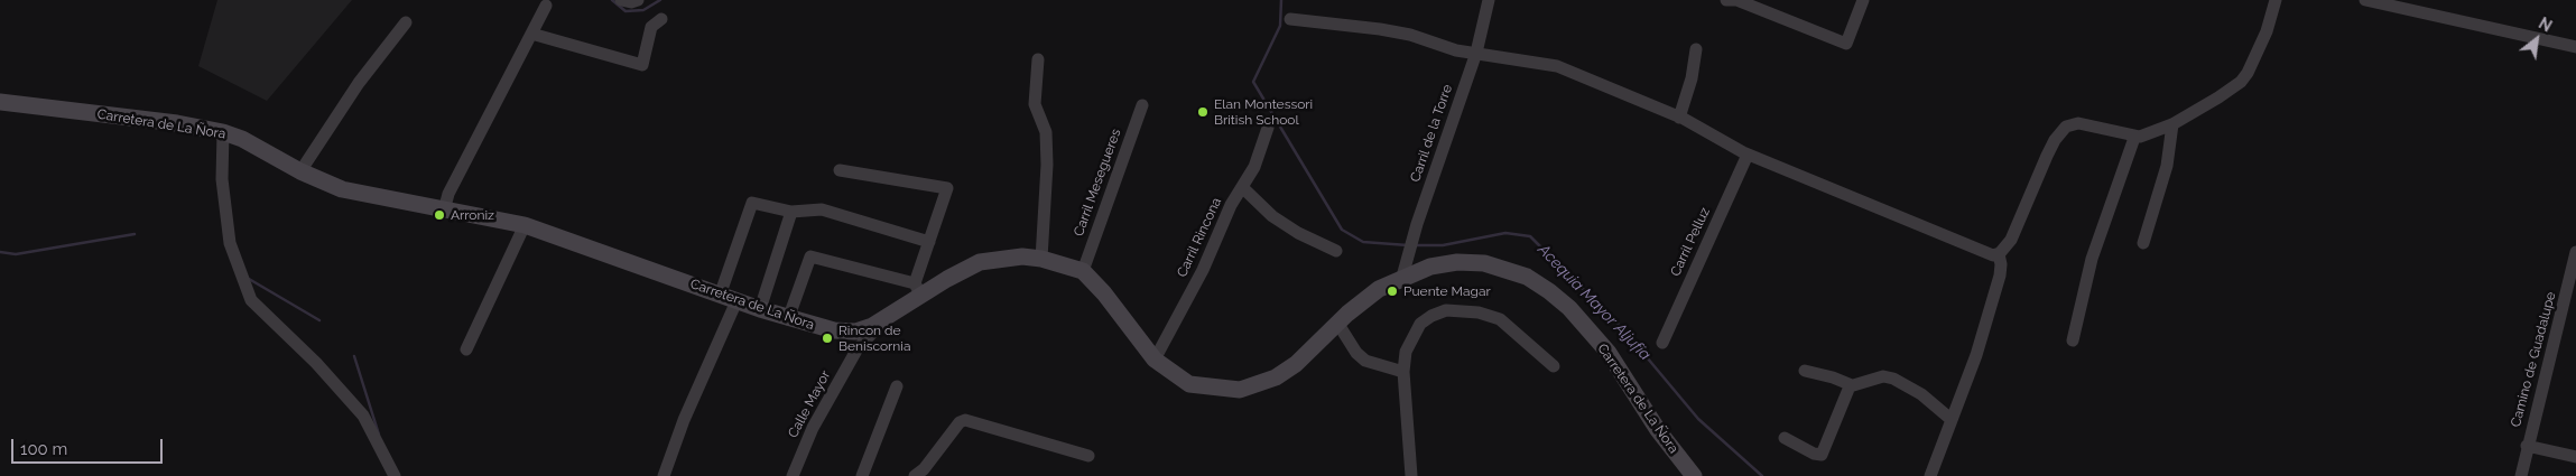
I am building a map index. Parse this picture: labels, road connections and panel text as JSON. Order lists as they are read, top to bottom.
{
  "streets": {
    "main road": ["Carretera de La Ñora"],
    "street": [
      "Carril de la Torre",
      "Carril Mesegueres",
      "Carril Rincona",
      "Carril Pelluz",
      "Camino de Guadalupe",
      "Calle Mayor"
    ]
  },
  "crossings": [
    ["Carretera de La Ñora", "Carril de la Torre"],
    ["Carretera de La Ñora", "Carril Mesegueres"],
    ["Carretera de La Ñora", "Carril Rincona"],
    ["Carretera de La Ñora", "Calle Mayor"]
  ],
  "water": ["Acequia Mayor Aljufía"],
  "places": [
    "Elan Montessori British School",
    "Arroniz",
    "Puente Magar",
    "Rincon de Beniscornia"
  ],
  "scale_bar": "100 m",
  "north": "top right"
}
